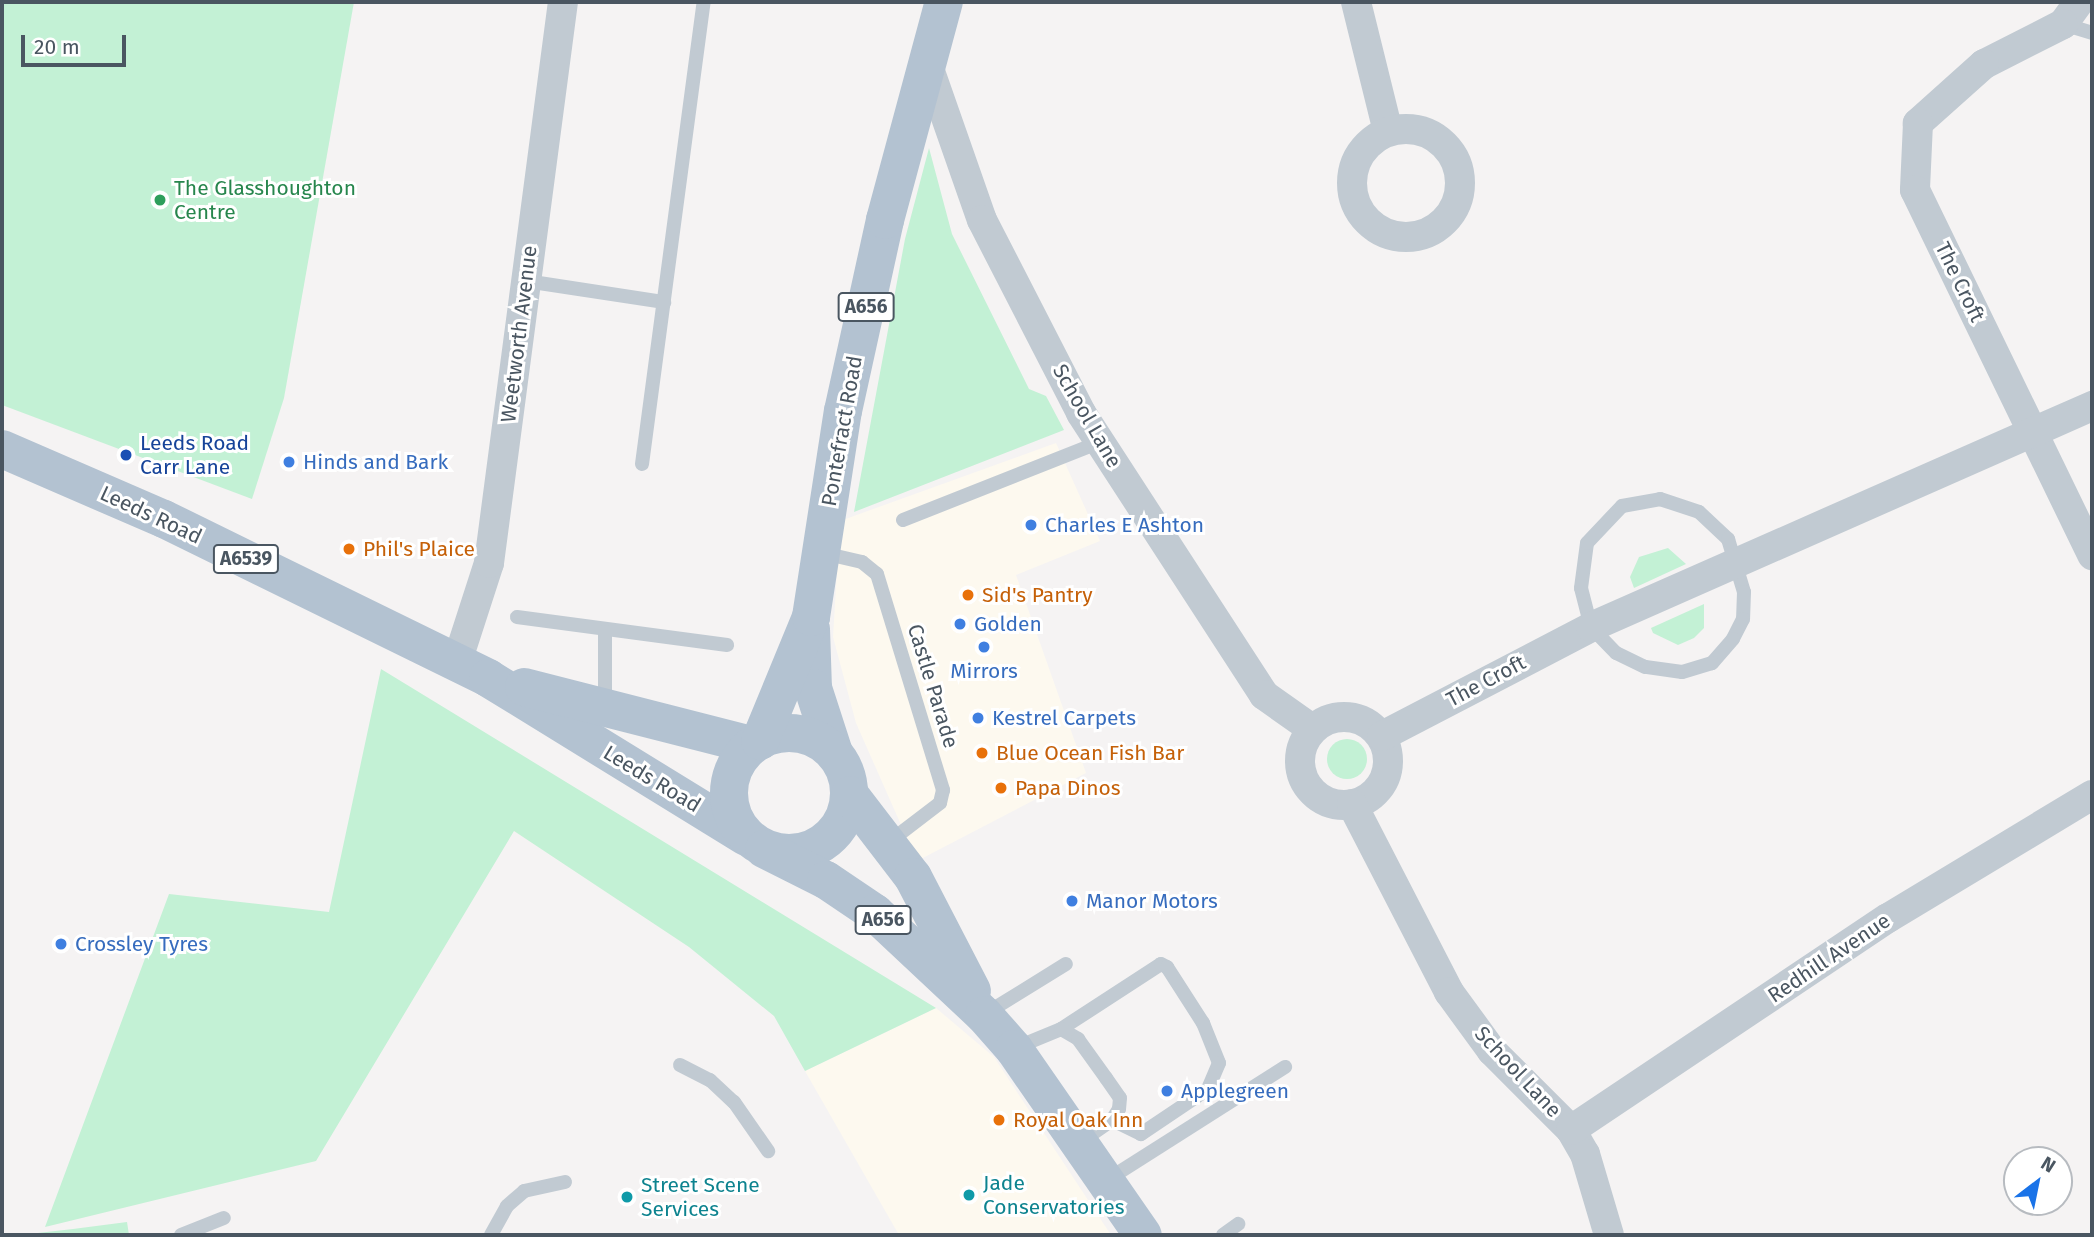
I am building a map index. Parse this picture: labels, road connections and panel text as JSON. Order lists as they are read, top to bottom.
{
  "streets": {
    "main road": [
      "A656",
      "Pontefract Road",
      "Leeds Road",
      "A6539"
    ],
    "street": [
      "The Croft",
      "Weetworth Avenue",
      "School Lane",
      "Redhill Avenue"
    ],
    "lane": ["Castle Parade"]
  },
  "crossings": [
    ["The Croft", "School Lane"],
    ["A656", "Pontefract Road"],
    ["A656", "Leeds Road"],
    ["A656", "Castle Parade"],
    ["Weetworth Avenue", "Leeds Road"],
    ["School Lane", "Pontefract Road"],
    ["School Lane", "Redhill Avenue"],
    ["Pontefract Road", "Leeds Road"],
    ["Pontefract Road", "Castle Parade"]
  ],
  "places": [
    "The Glasshoughton Centre",
    "Leeds Road Carr Lane",
    "Hinds and Bark",
    "Charles E Ashton",
    "Phil's Plaice",
    "Sid's Pantry",
    "Golden",
    "Mirrors",
    "Kestrel Carpets",
    "Blue Ocean Fish Bar",
    "Papa Dinos",
    "Manor Motors",
    "Crossley Tyres",
    "Applegreen",
    "Royal Oak Inn",
    "Jade Conservatories",
    "Street Scene Services"
  ],
  "scale_bar": "20 m",
  "north": "top right"
}
